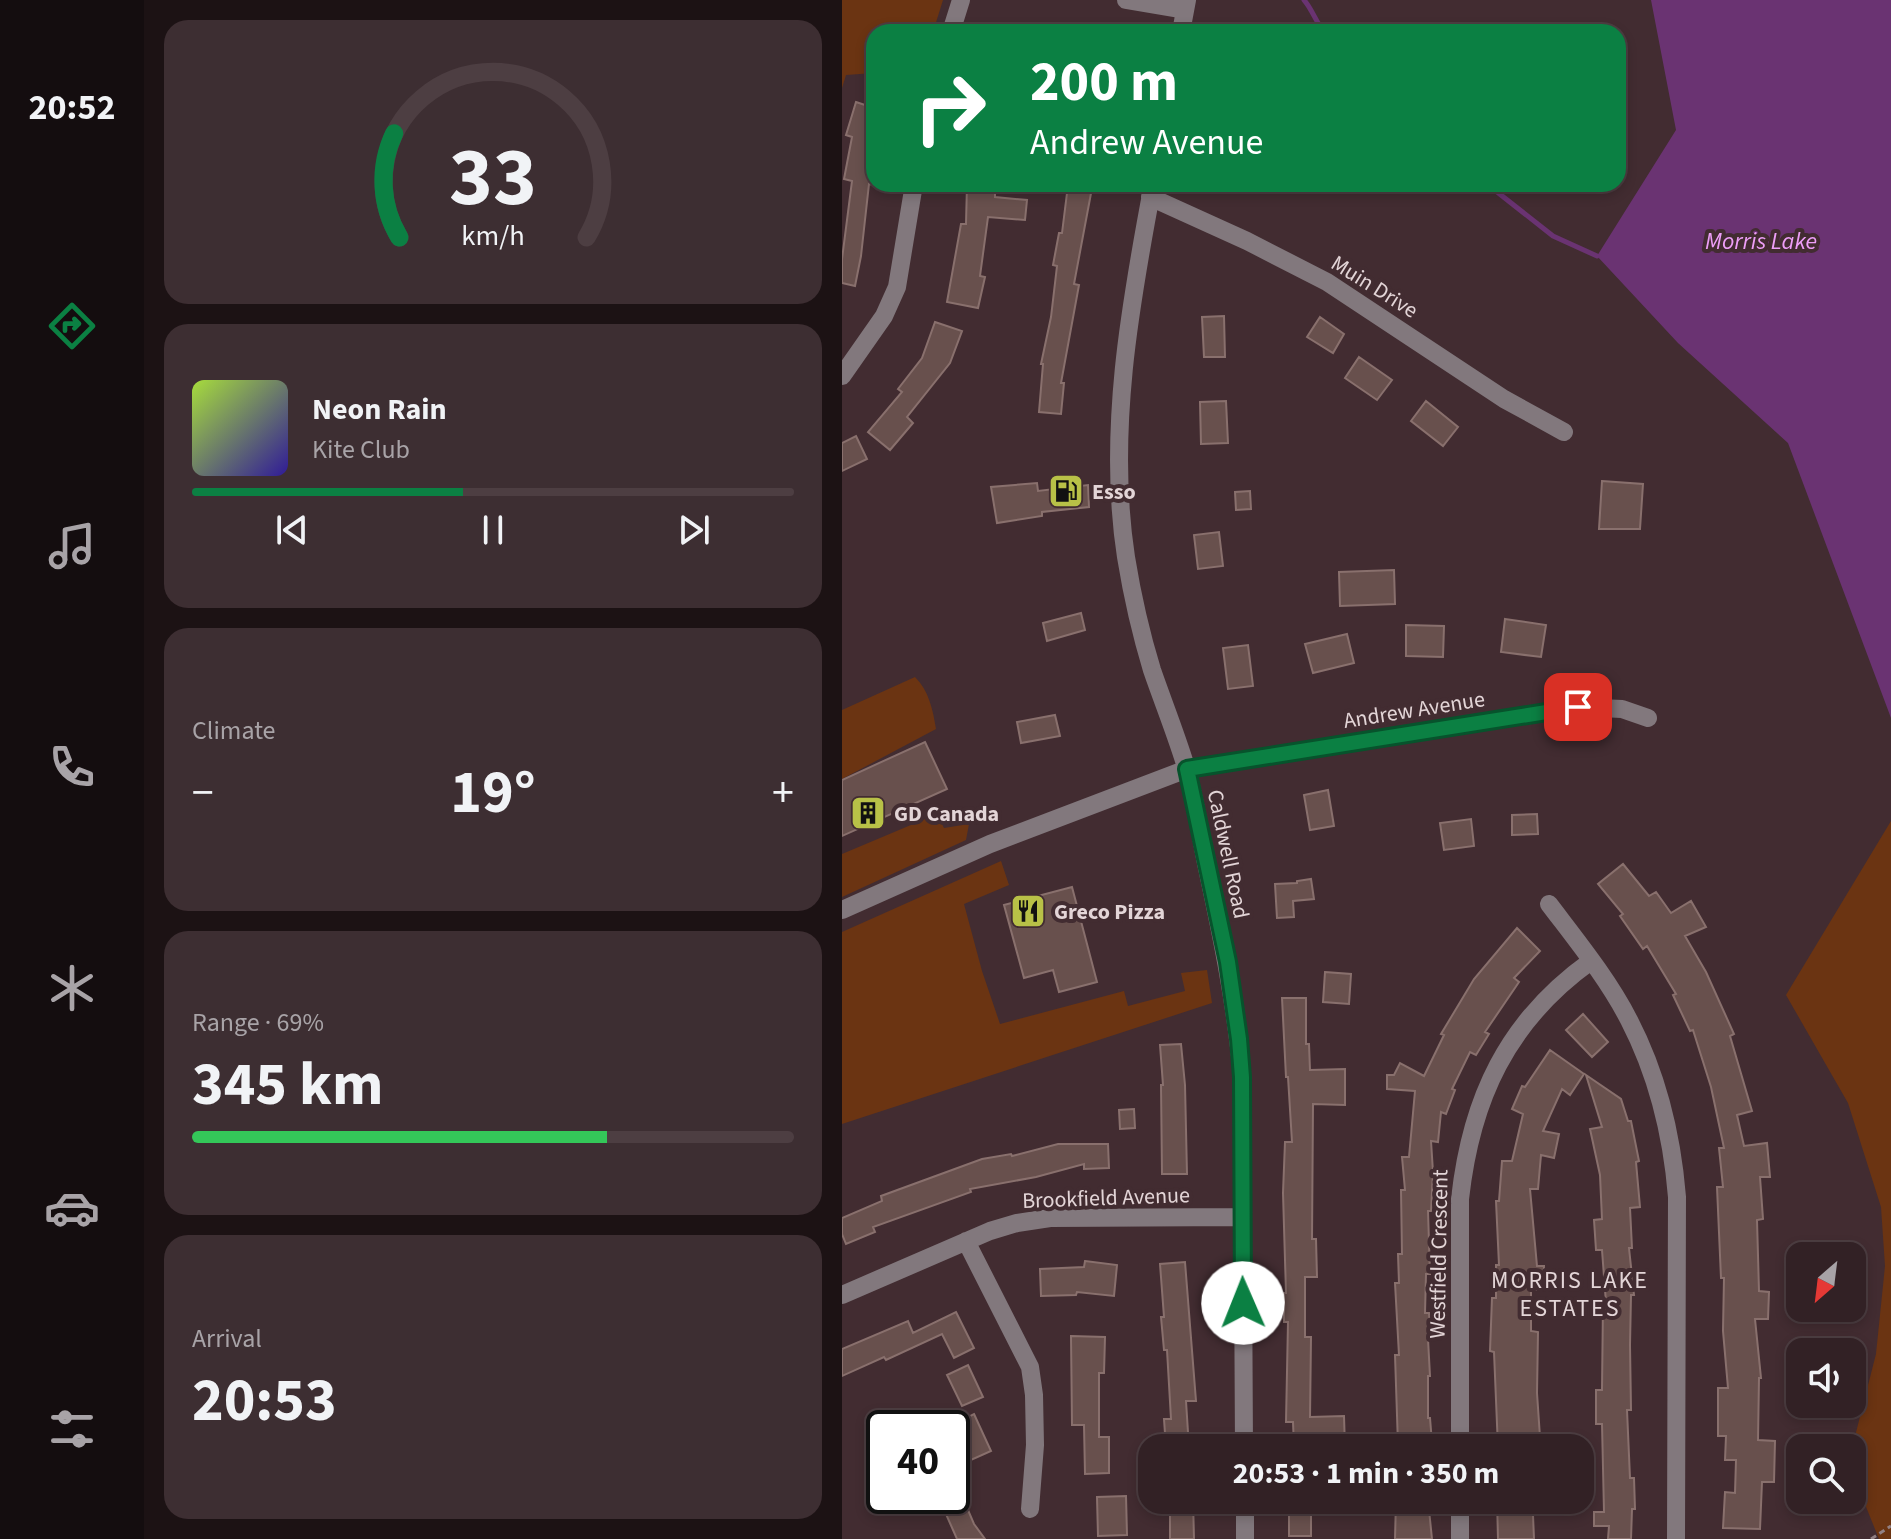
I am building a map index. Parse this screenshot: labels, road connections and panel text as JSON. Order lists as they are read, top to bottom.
{
  "streets": {
    "street": [
      "Muin Drive",
      "Andrew Avenue",
      "Caldwell Road",
      "Brookfield Avenue",
      "Westfield Crescent"
    ]
  },
  "crossings": [
    ["Andrew Avenue", "Caldwell Road"],
    ["Caldwell Road", "Brookfield Avenue"]
  ],
  "districts": ["MORRIS LAKE ESTATES"],
  "water": ["Morris Lake"],
  "places": {
    "fuel station": ["Esso"],
    "building": ["GD Canada"],
    "restaurant": ["Greco Pizza"]
  },
  "north": "bottom left",
  "page": {
    "tabs": "20:52",
    "turn": ["200 m", "Andrew Avenue"],
    "song": ["Neon Rain", "Kite Club"],
    "tile": [
      "Climate",
      ["Range · 69%", "345 km"],
      ["Arrival", "20:53"]
    ],
    "heat": ["−", "19°", "+"],
    "limit": "40",
    "trip": "20:53 · 1 min · 350 m",
    "gauge": ["33", "km/h"]
  }
}
